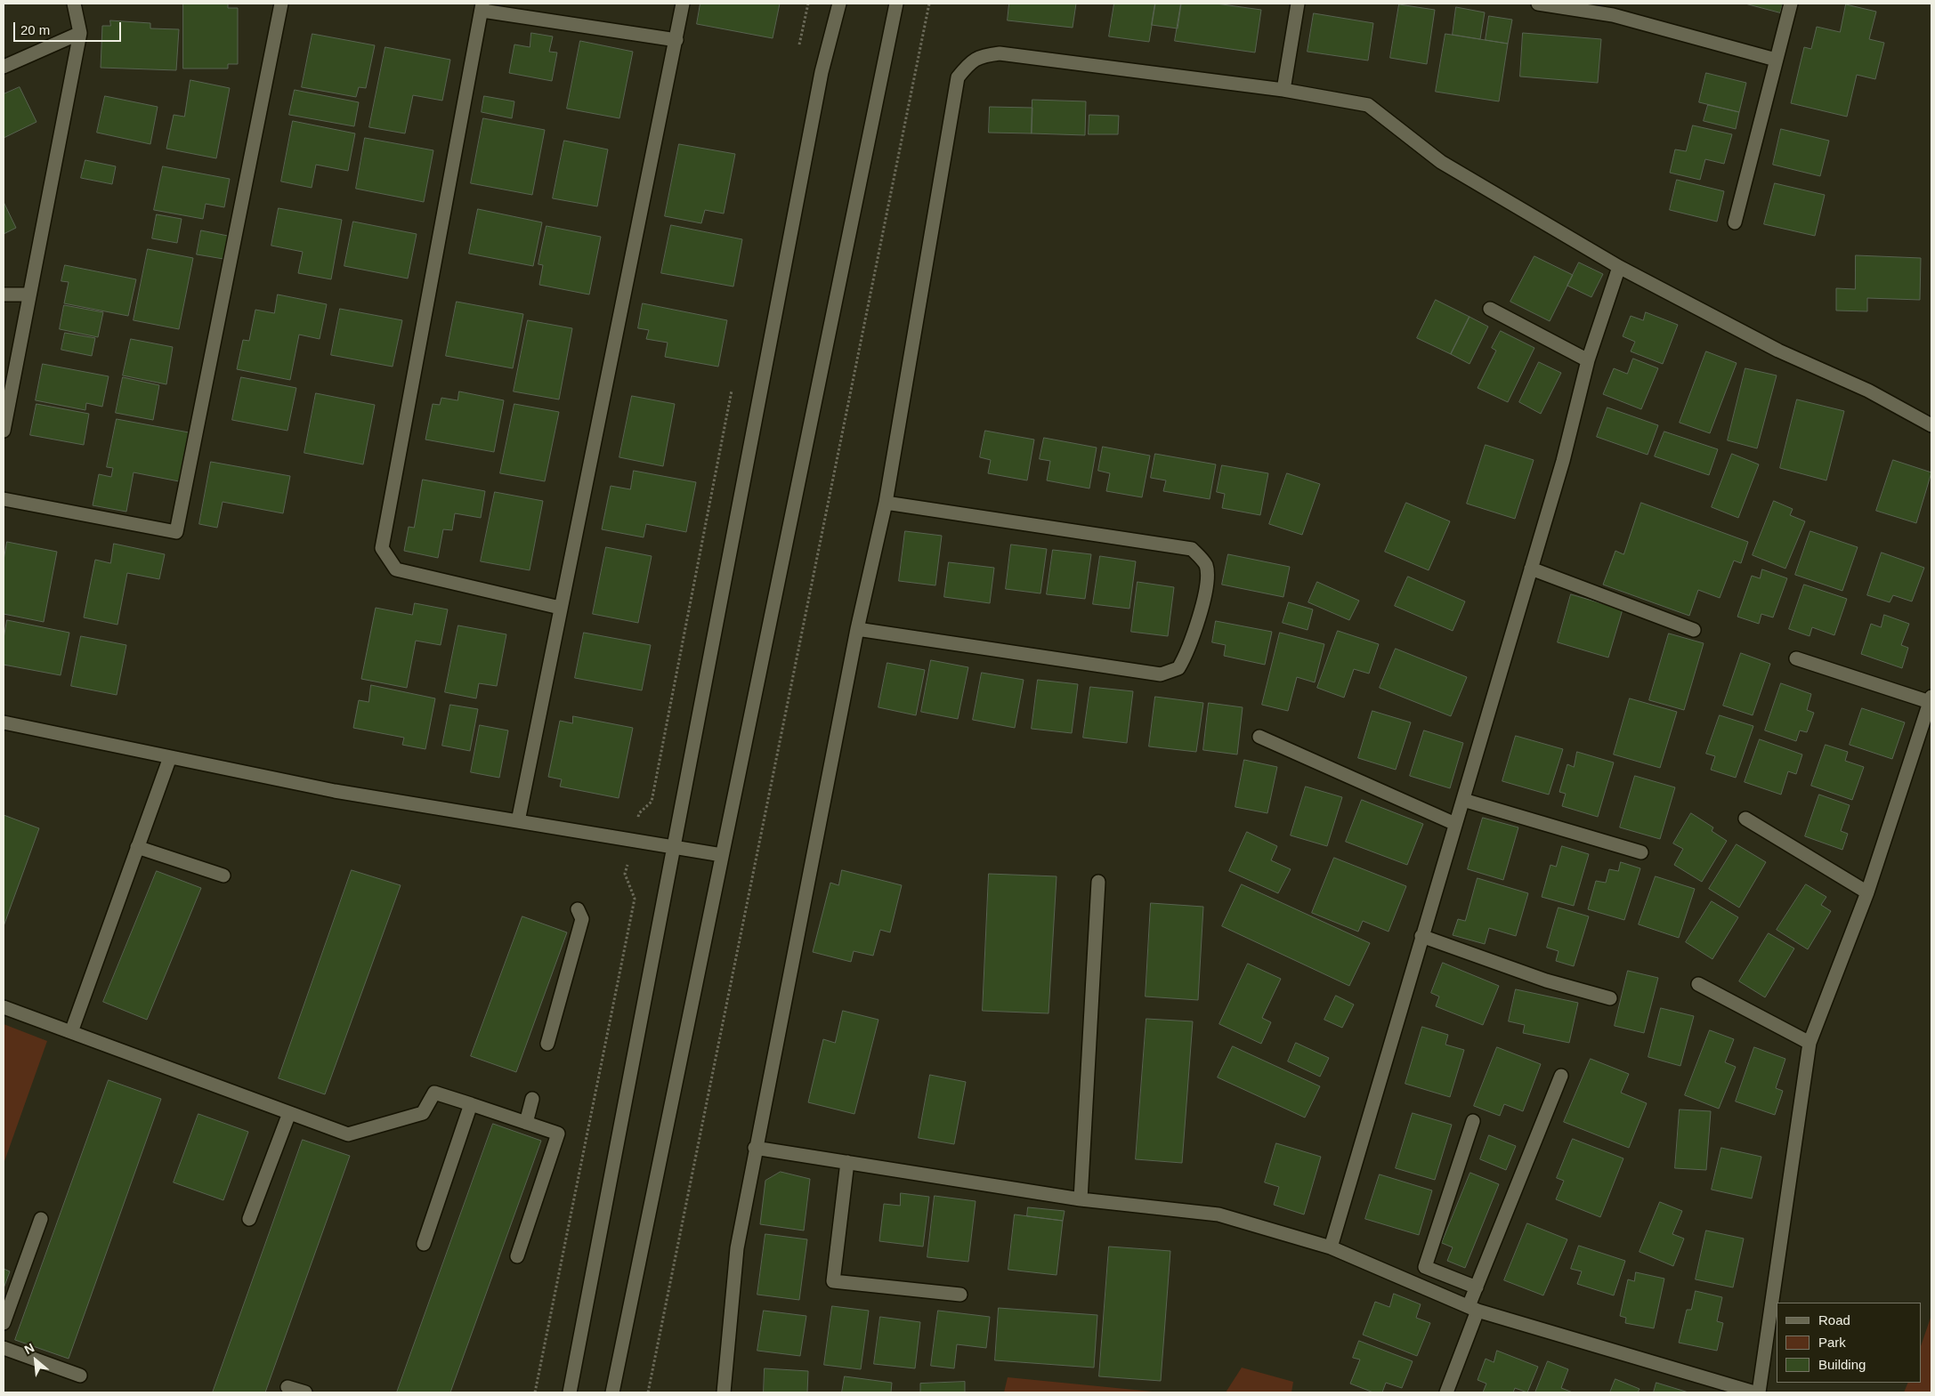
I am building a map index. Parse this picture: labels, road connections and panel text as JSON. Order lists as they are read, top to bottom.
{
  "legend": ["Road", "Park", "Building"],
  "scale_bar": "20 m",
  "north": "top left"
}
